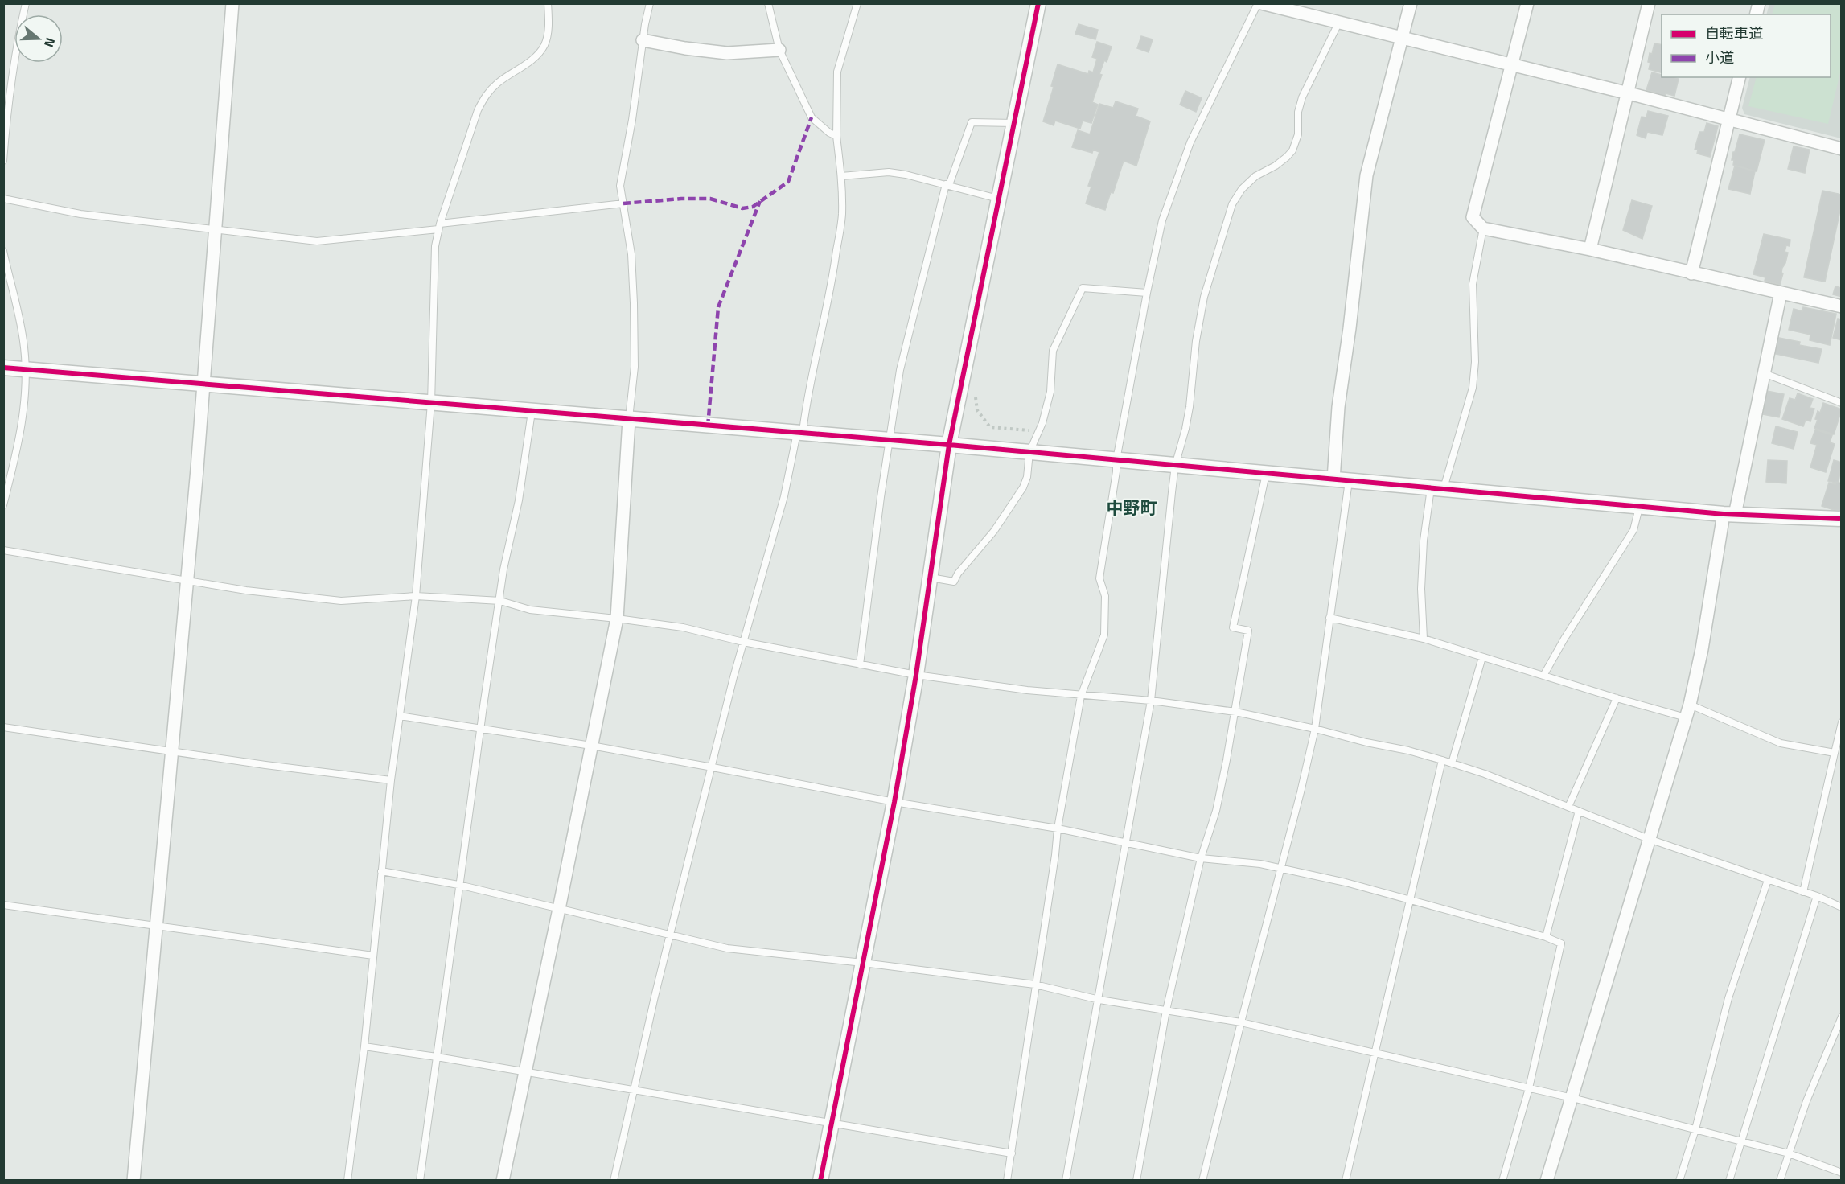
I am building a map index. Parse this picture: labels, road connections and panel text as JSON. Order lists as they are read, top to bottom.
{
  "districts": ["中野町"],
  "legend": ["自転車道", "小道"],
  "north": "right"
}
